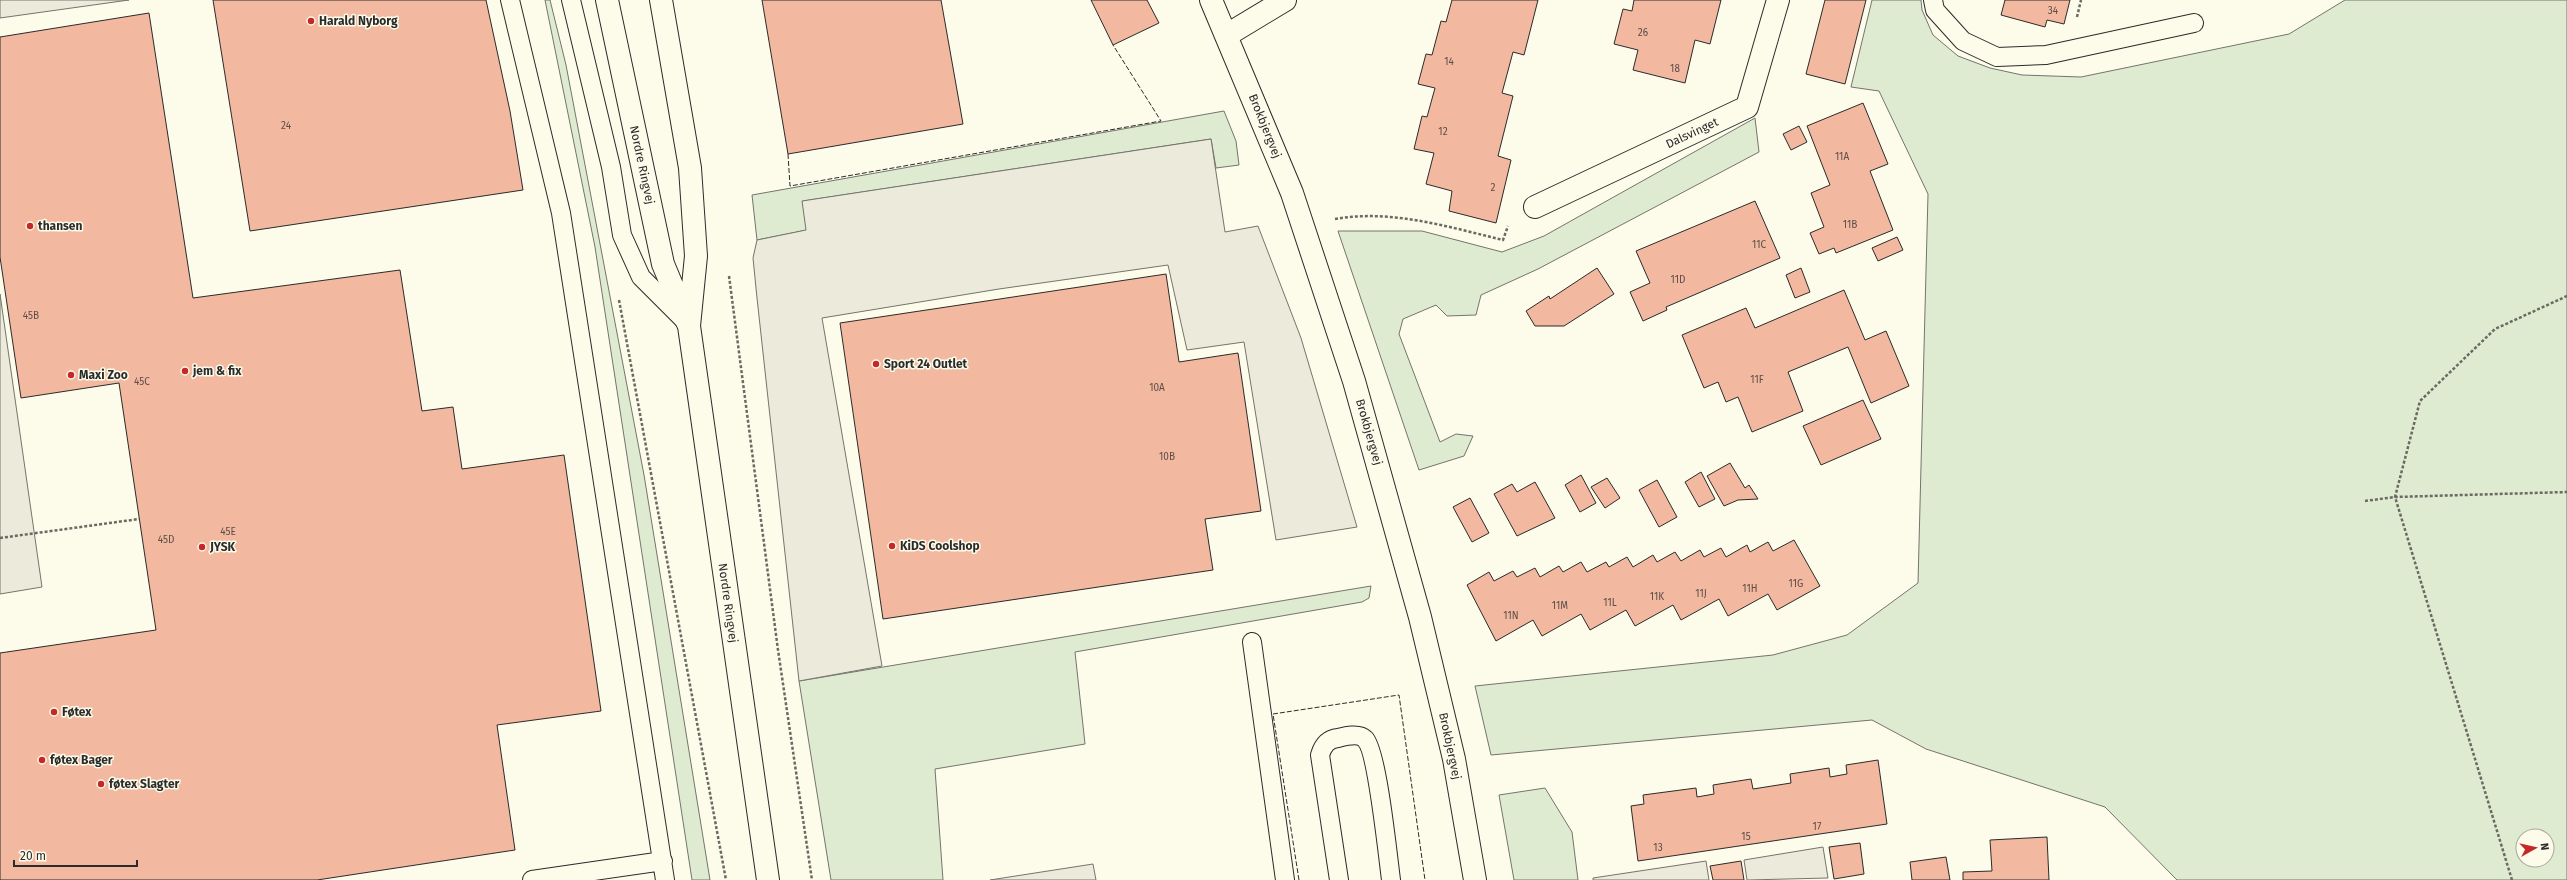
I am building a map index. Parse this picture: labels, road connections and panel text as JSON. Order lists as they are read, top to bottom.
{
  "streets": {
    "street": ["Brokbjergvej", "Dalsvinget", "Nordre Ringvej"]
  },
  "places": [
    "Harald Nyborg",
    "thansen",
    "Sport 24 Outlet",
    "jem & fix",
    "Maxi Zoo",
    "KiDS Coolshop",
    "JYSK",
    "Føtex",
    "føtex Bager",
    "føtex Slagter"
  ],
  "house_numbers": [
    "34",
    "26",
    "14",
    "18",
    "24",
    "12",
    "11A",
    "2",
    "11B",
    "11C",
    "11D",
    "45B",
    "11F",
    "45C",
    "10A",
    "10B",
    "45E",
    "45D",
    "11G",
    "11H",
    "11J",
    "11K",
    "11L",
    "11M",
    "11N",
    "17",
    "15",
    "13"
  ],
  "scale_bar": "20 m",
  "north": "right"
}
